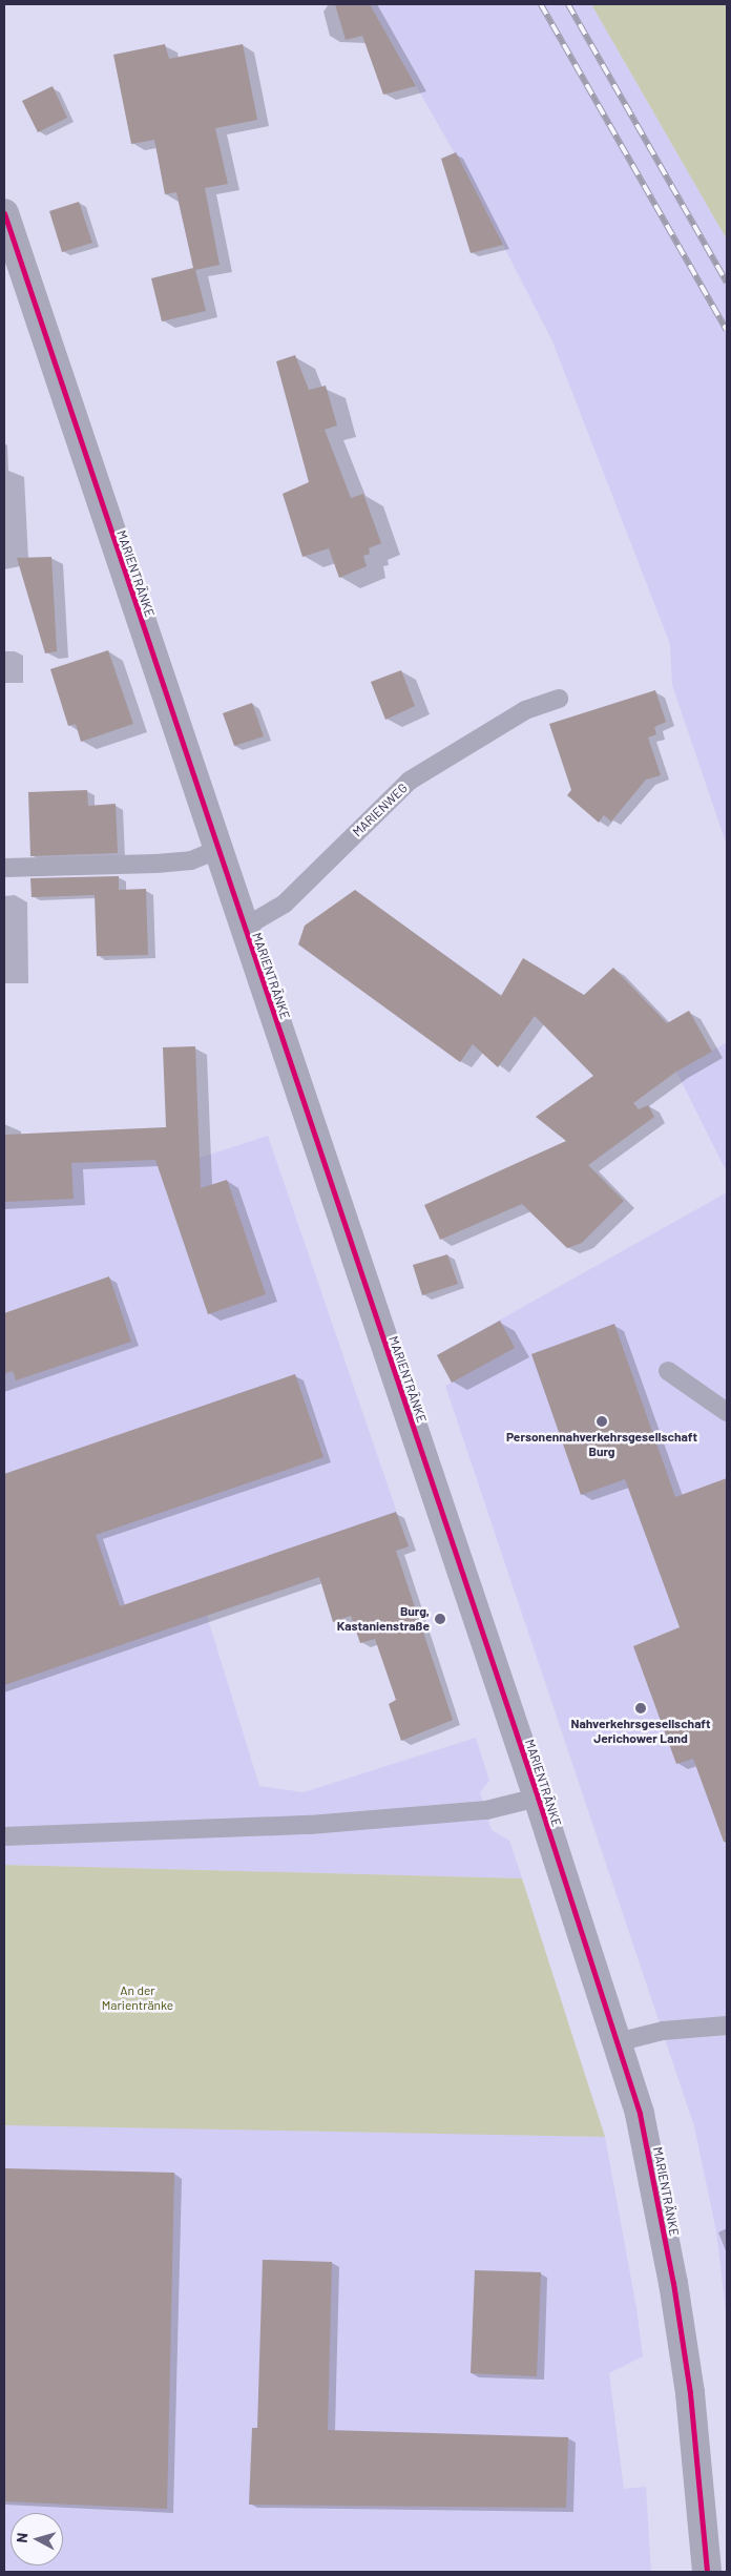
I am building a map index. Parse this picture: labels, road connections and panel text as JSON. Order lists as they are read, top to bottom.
{
  "streets": {
    "street": ["MARIENTRÄNKE"],
    "lane": ["MARIENWEG"]
  },
  "crossings": [
    ["MARIENTRÄNKE", "MARIENWEG"]
  ],
  "parks": ["An der Marientränke"],
  "places": ["Personennahverkehrsgesellschaft Burg", "Burg, Kastanienstraße", "Nahverkehrsgesellschaft Jerichower Land"],
  "north": "left"
}
